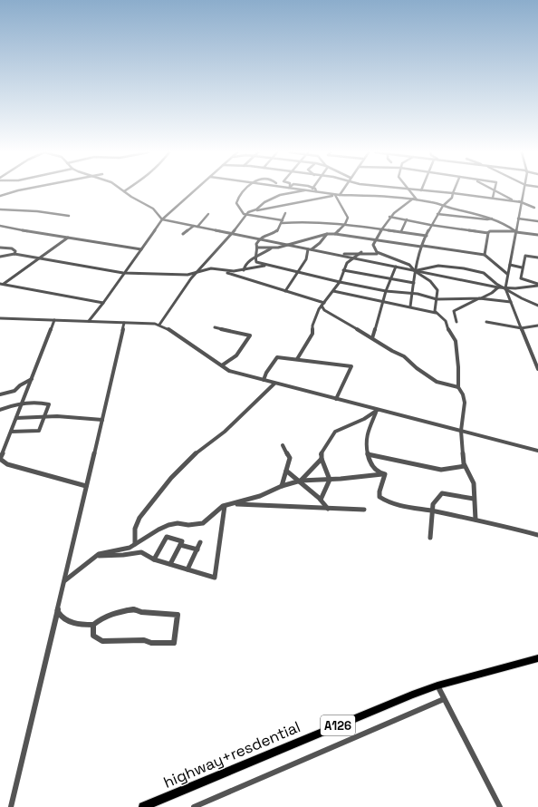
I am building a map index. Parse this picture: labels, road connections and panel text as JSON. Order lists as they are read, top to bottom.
{
  "streets": {
    "highway": ["A126", "highway+resdential"]
  }
}
